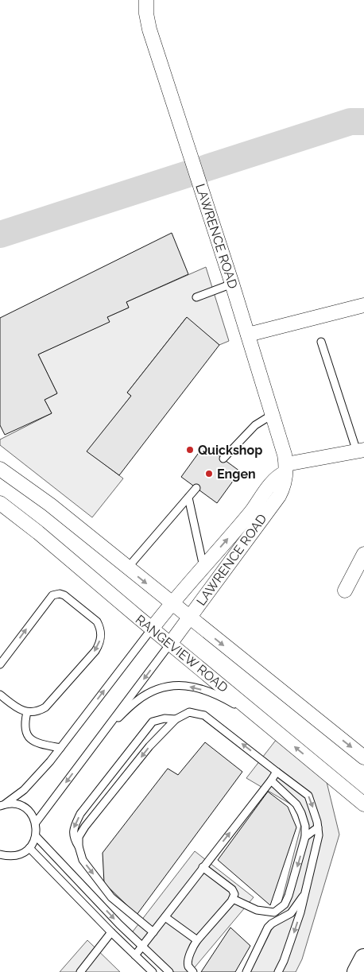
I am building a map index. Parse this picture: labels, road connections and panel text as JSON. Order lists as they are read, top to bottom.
{
  "streets": {
    "street": ["LAWRENCE ROAD", "RANGEVIEW ROAD"]
  },
  "crossings": [
    ["LAWRENCE ROAD", "RANGEVIEW ROAD"]
  ],
  "places": ["Quickshop", "Engen"]
}
